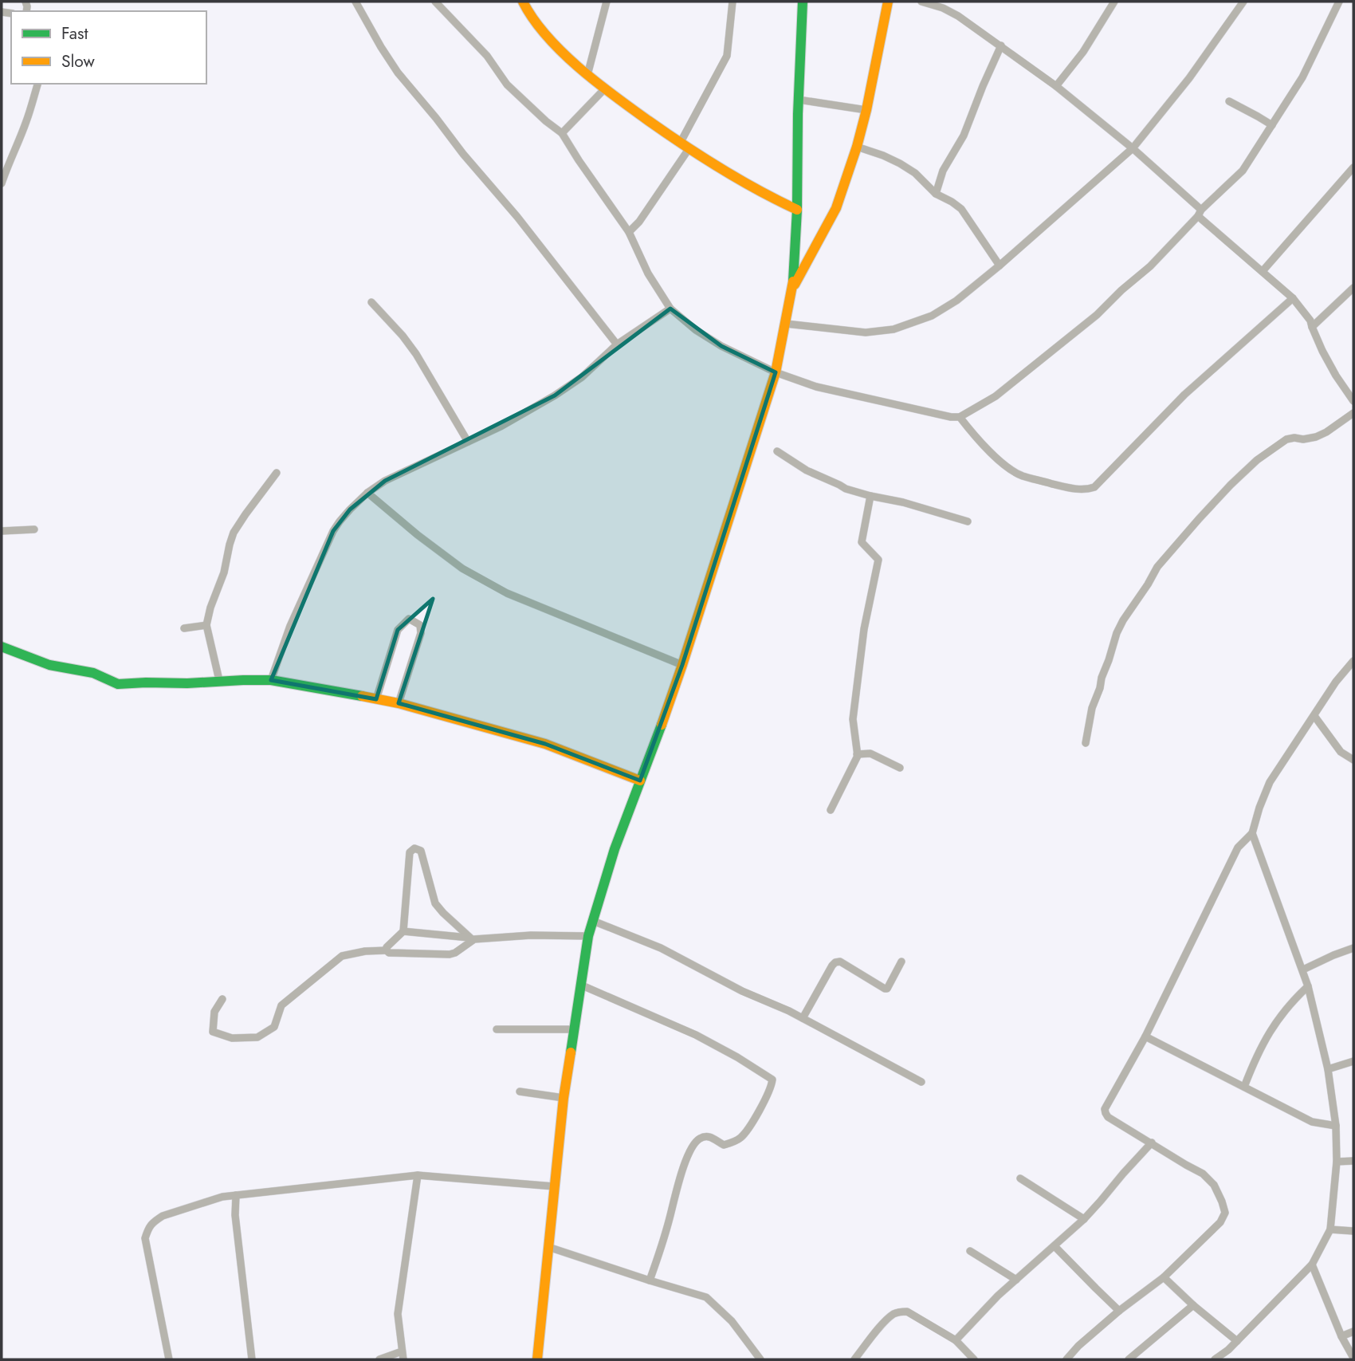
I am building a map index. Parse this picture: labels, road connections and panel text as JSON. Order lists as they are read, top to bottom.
{
  "legend": ["Fast", "Slow"]
}
